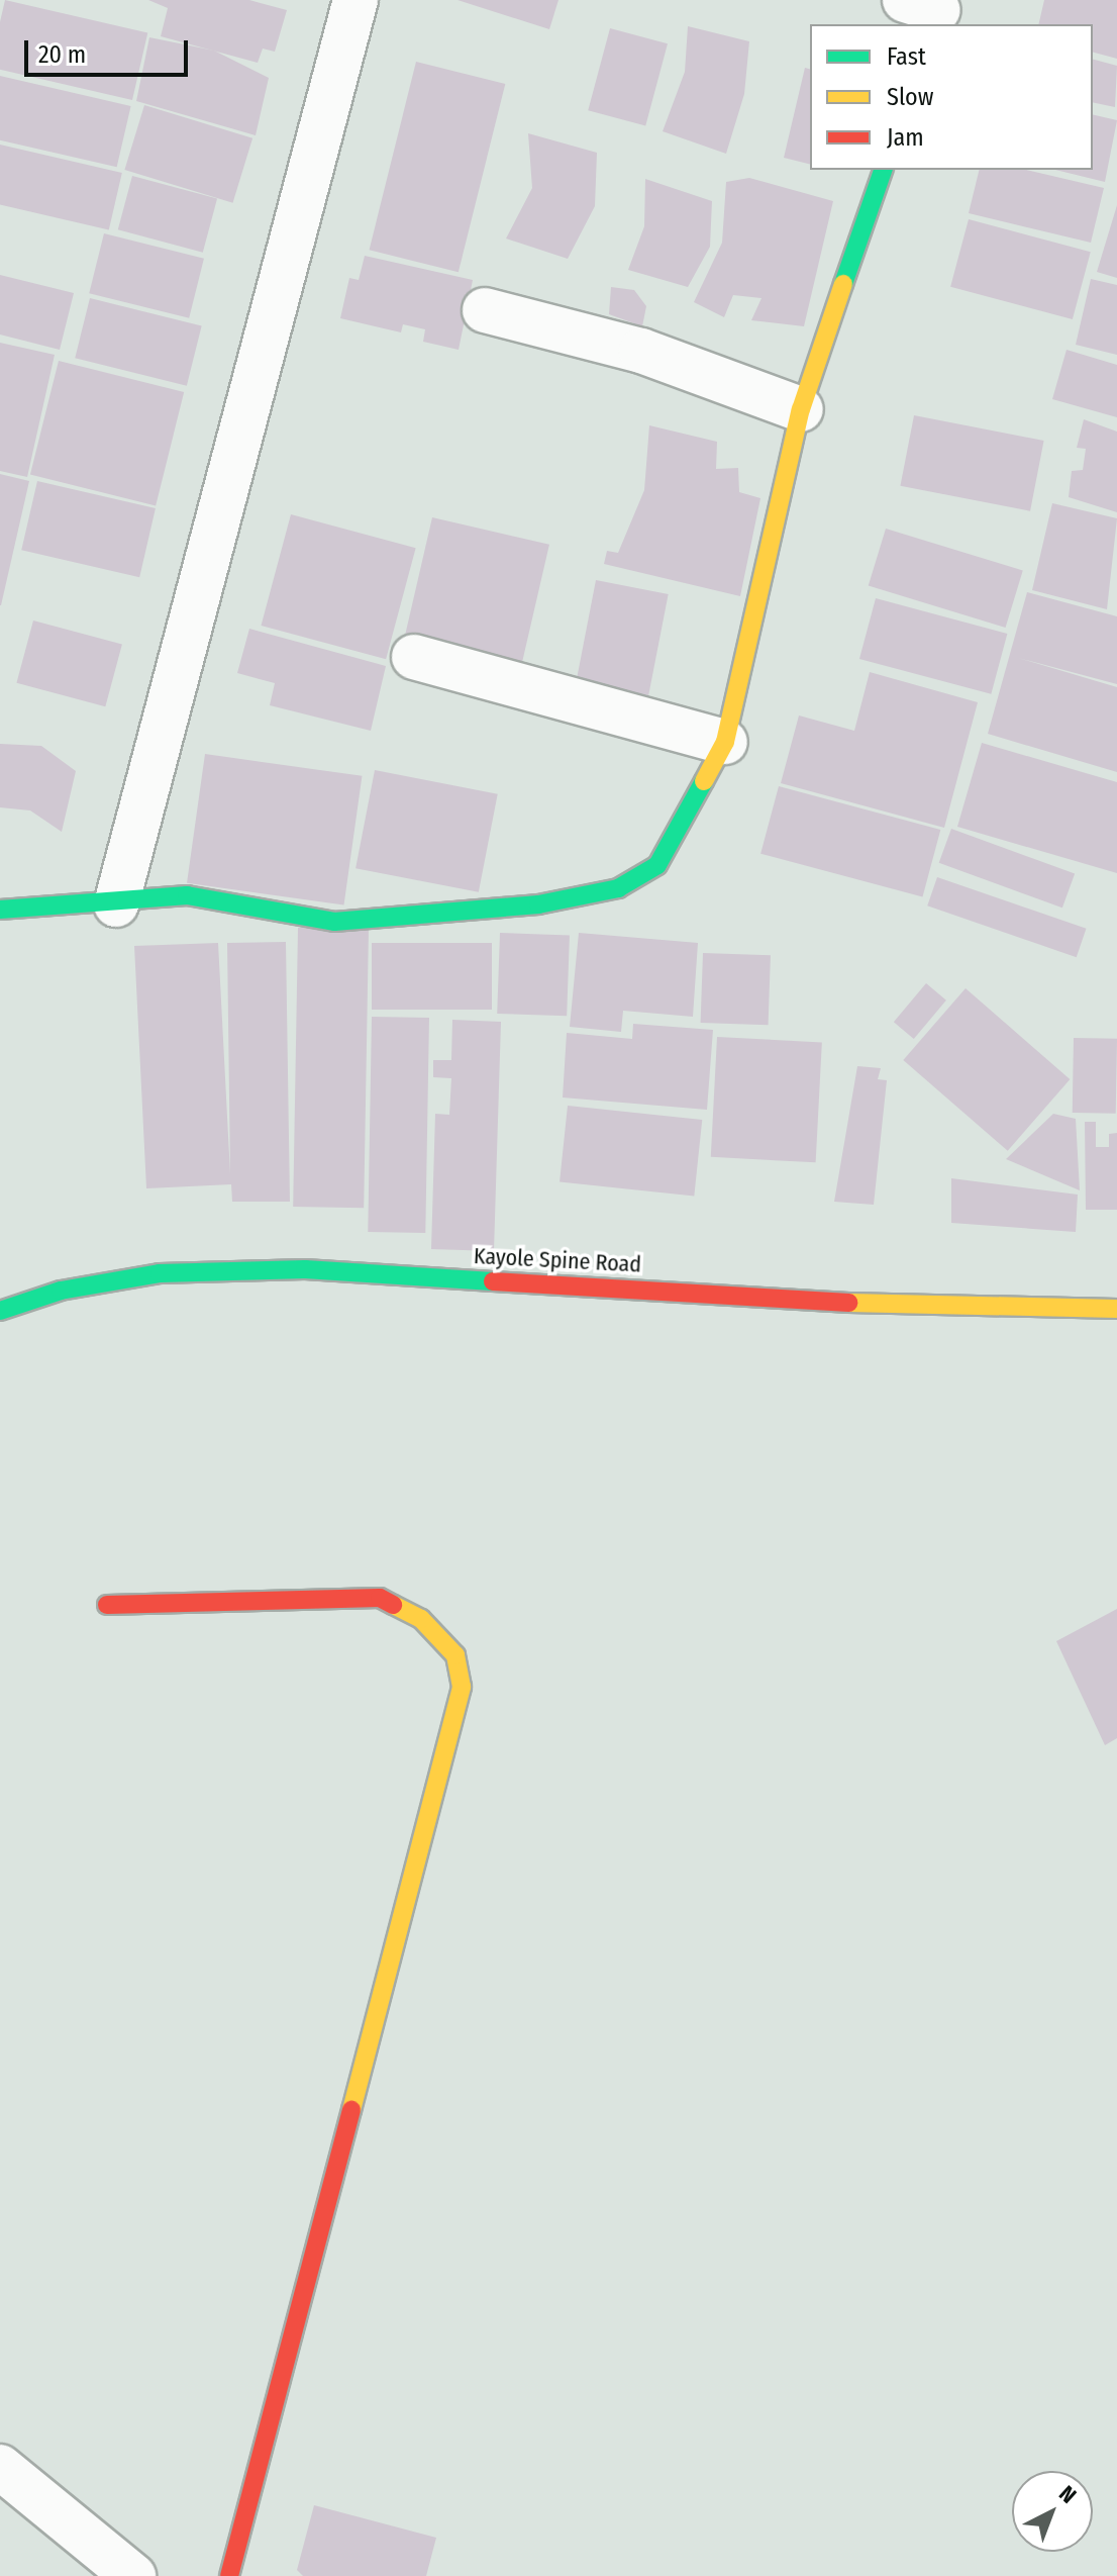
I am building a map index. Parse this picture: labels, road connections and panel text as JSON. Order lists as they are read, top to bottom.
{
  "streets": {
    "street": ["Kayole Spine Road"]
  },
  "legend": ["Fast", "Slow", "Jam"],
  "scale_bar": "20 m",
  "north": "top right"
}
